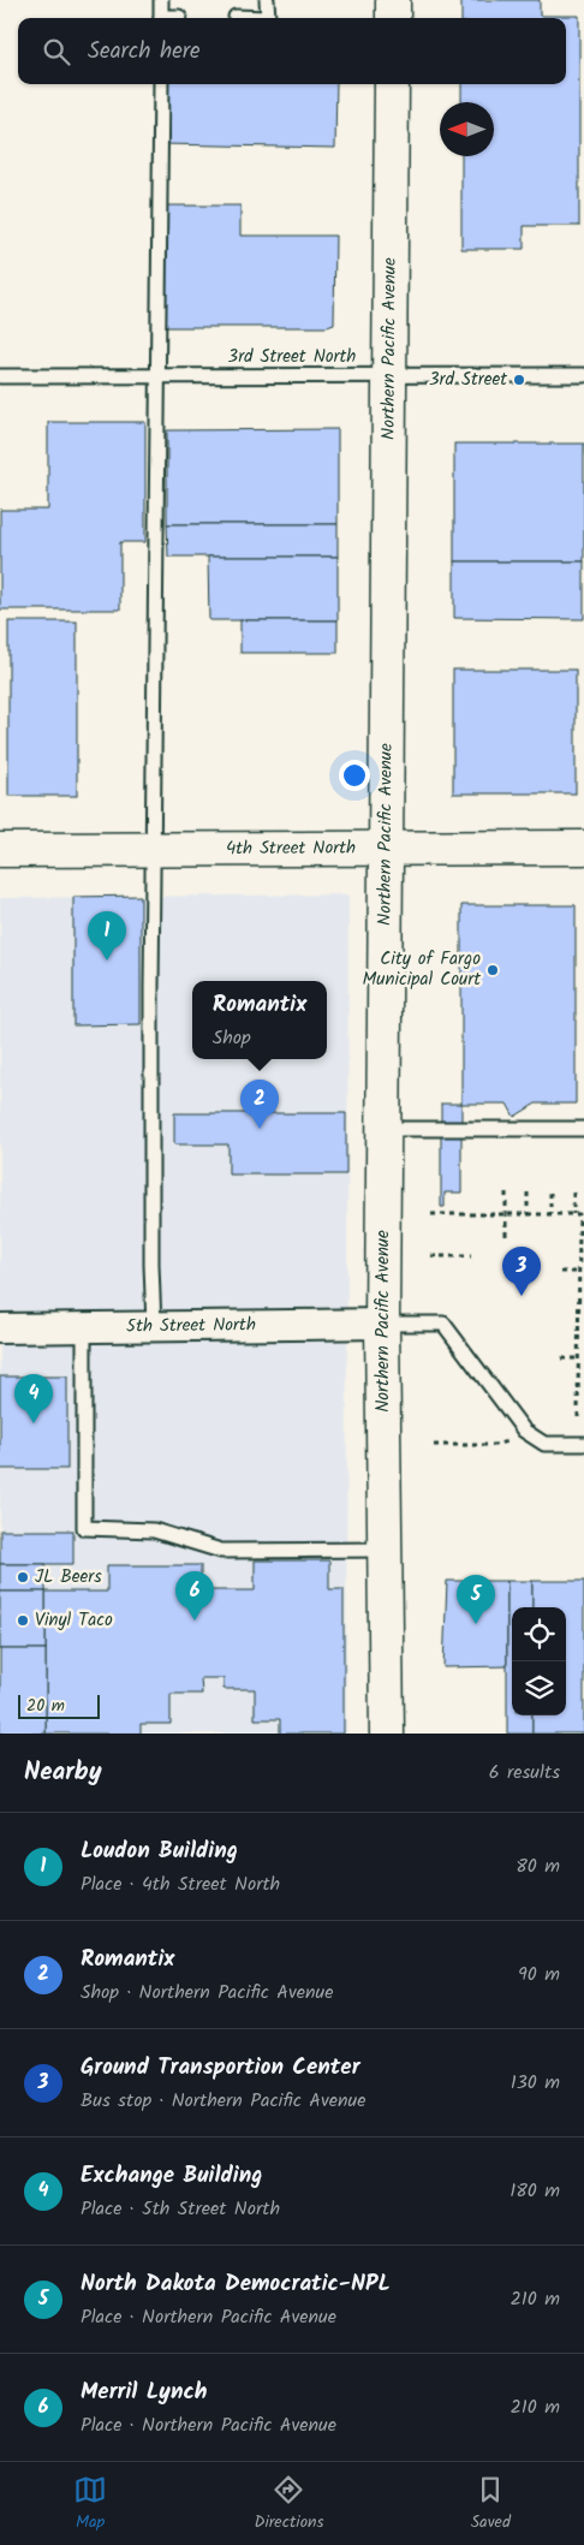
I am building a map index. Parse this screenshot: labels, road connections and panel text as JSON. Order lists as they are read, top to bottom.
{
  "streets": {
    "street": ["Northern Pacific Avenue", "4th Street North", "5th Street North"],
    "lane": ["3rd Street North"]
  },
  "crossings": [
    ["Northern Pacific Avenue", "3rd Street North"],
    ["Northern Pacific Avenue", "4th Street North"],
    ["Northern Pacific Avenue", "5th Street North"]
  ],
  "places": [
    "3rd Street",
    "City of Fargo Municipal Court",
    "JL Beers",
    "Vinyl Taco"
  ],
  "scale_bar": "20 m",
  "north": "left",
  "page": {
    "search": "Search here",
    "pins": [
      "1",
      "2",
      "3",
      "4",
      "6",
      "5"
    ],
    "popup": ["Romantix", "Shop"],
    "scale": "20 m",
    "heading": ["Nearby", "6 results"],
    "list": [
      {
        "mark": "1",
        "name": "Loudon Building",
        "note": "Place · 4th Street North",
        "value": "80 m"
      },
      {
        "mark": "2",
        "name": "Romantix",
        "note": "Shop · Northern Pacific Avenue",
        "value": "90 m"
      },
      {
        "mark": "3",
        "name": "Ground Transportion Center",
        "note": "Bus stop · Northern Pacific Avenue",
        "value": "130 m"
      },
      {
        "mark": "4",
        "name": "Exchange Building",
        "note": "Place · 5th Street North",
        "value": "180 m"
      },
      {
        "mark": "5",
        "name": "North Dakota Democratic-NPL",
        "note": "Place · Northern Pacific Avenue",
        "value": "210 m"
      },
      {
        "mark": "6",
        "name": "Merril Lynch",
        "note": "Place · Northern Pacific Avenue",
        "value": "210 m"
      }
    ],
    "nav": ["Map", "Directions", "Saved"]
  }
}
